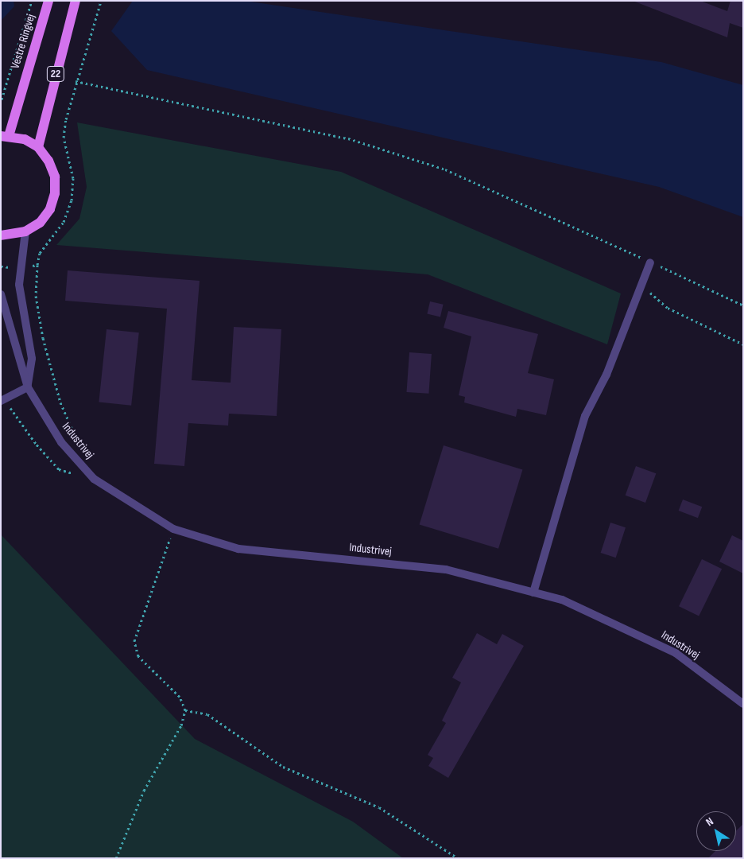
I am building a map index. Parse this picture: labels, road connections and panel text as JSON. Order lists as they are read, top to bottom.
{
  "streets": {
    "main road": ["Vestre Ringvej", "22"],
    "street": ["Industrivej"]
  },
  "crossings": [
    ["Vestre Ringvej", "22"]
  ],
  "north": "top left"
}
